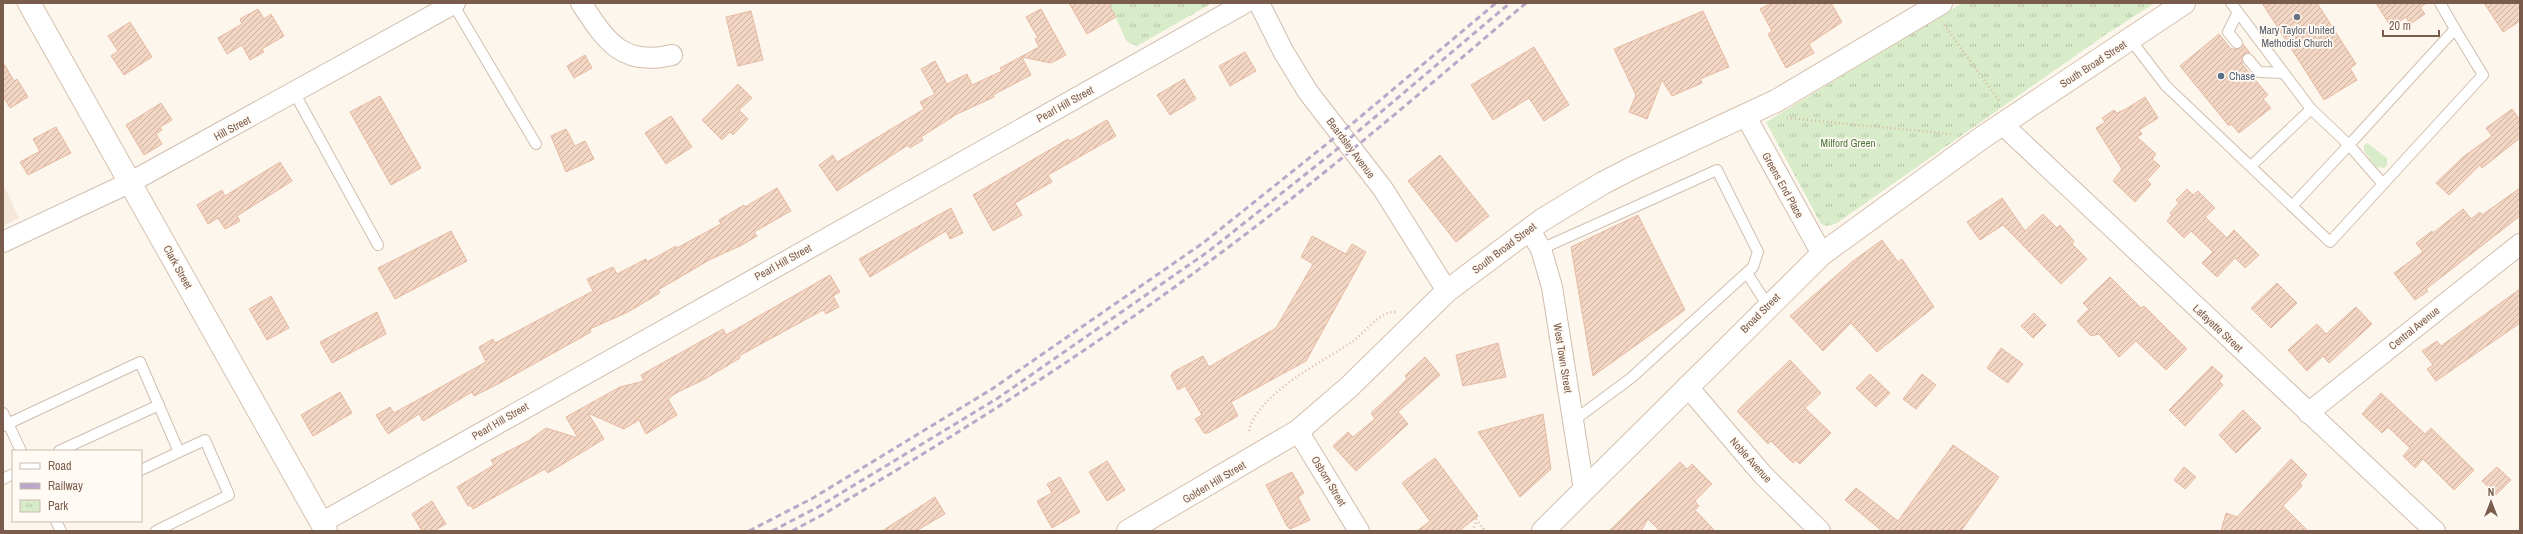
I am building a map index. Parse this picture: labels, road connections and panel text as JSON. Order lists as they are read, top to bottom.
{
  "streets": {
    "main road": [
      "South Broad Street",
      "Clark Street",
      "Broad Street",
      "Golden Hill Street"
    ],
    "street": [
      "Pearl Hill Street",
      "Hill Street",
      "Beardsley Avenue",
      "Greens End Place",
      "Lafayette Street",
      "Central Avenue",
      "West Town Street",
      "Noble Avenue",
      "Osborn Street"
    ]
  },
  "crossings": [
    ["South Broad Street", "Beardsley Avenue"],
    ["South Broad Street", "Greens End Place"],
    ["South Broad Street", "Broad Street"],
    ["South Broad Street", "Lafayette Street"],
    ["South Broad Street", "West Town Street"],
    ["South Broad Street", "Osborn Street"],
    ["South Broad Street", "Golden Hill Street"],
    ["Pearl Hill Street", "Clark Street"],
    ["Hill Street", "Clark Street"],
    ["Greens End Place", "Broad Street"],
    ["Broad Street", "Lafayette Street"],
    ["Broad Street", "West Town Street"],
    ["Broad Street", "Noble Avenue"],
    ["Lafayette Street", "Central Avenue"],
    ["Osborn Street", "Golden Hill Street"]
  ],
  "parks": ["Milford Green"],
  "places": ["Mary Taylor United Methodist Church", "Chase"],
  "legend": ["Road", "Railway", "Park"],
  "scale_bar": "20 m",
  "north": "top"
}
